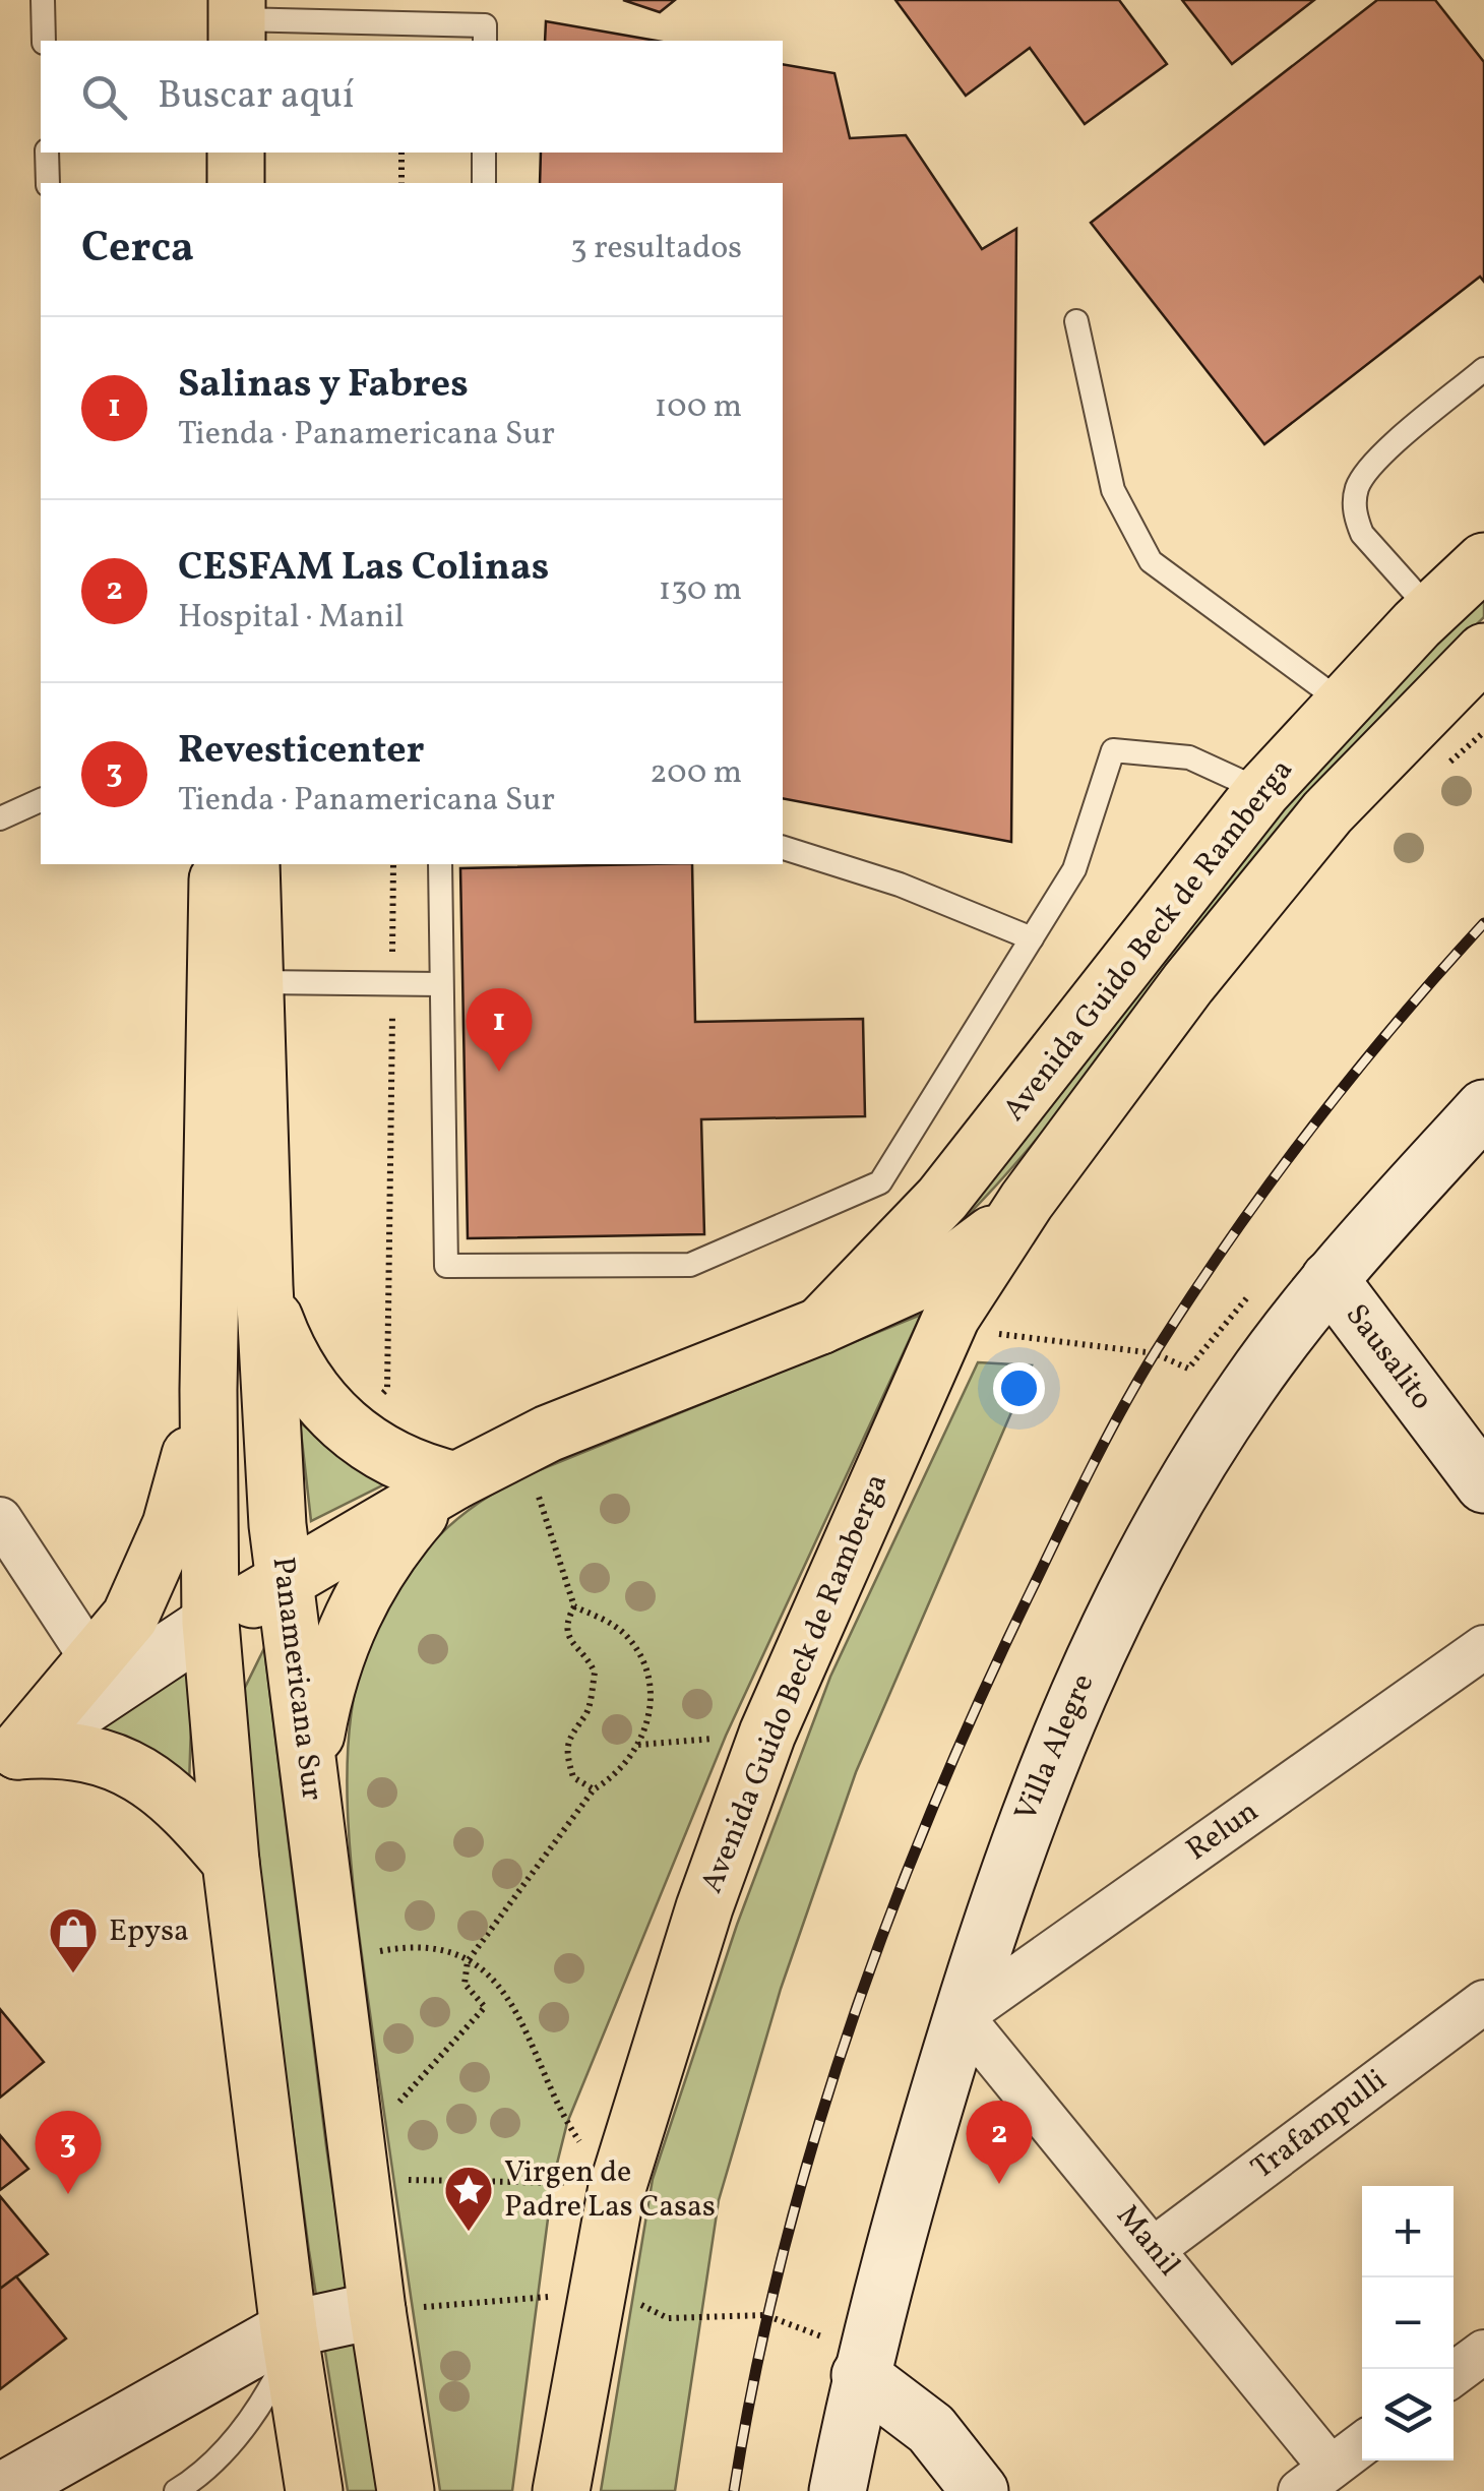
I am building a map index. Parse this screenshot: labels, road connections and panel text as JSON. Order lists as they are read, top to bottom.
{
  "streets": {
    "main road": [
      "Avenida Guido Beck de Ramberga",
      "Sausalito",
      "Panamericana Sur",
      "Villa Alegre"
    ],
    "street": ["Relun", "Trafampulli", "Manil"]
  },
  "crossings": [
    ["Avenida Guido Beck de Ramberga", "Panamericana Sur"],
    ["Sausalito", "Villa Alegre"],
    ["Villa Alegre", "Relun"],
    ["Villa Alegre", "Manil"],
    ["Relun", "Manil"],
    ["Trafampulli", "Manil"]
  ],
  "places": {
    "shop": ["Epysa"],
    "place": ["Virgen de Padre Las Casas"]
  },
  "page": {
    "search": "Buscar aquí",
    "heading": ["Cerca", "3 resultados"],
    "list": [
      {
        "mark": "1",
        "name": "Salinas y Fabres",
        "note": "Tienda · Panamericana Sur",
        "value": "100 m"
      },
      {
        "mark": "2",
        "name": "CESFAM Las Colinas",
        "note": "Hospital · Manil",
        "value": "130 m"
      },
      {
        "mark": "3",
        "name": "Revesticenter",
        "note": "Tienda · Panamericana Sur",
        "value": "200 m"
      }
    ],
    "pins": ["1", "2", "3"],
    "map_buttons": ["+", "−"]
  }
}
